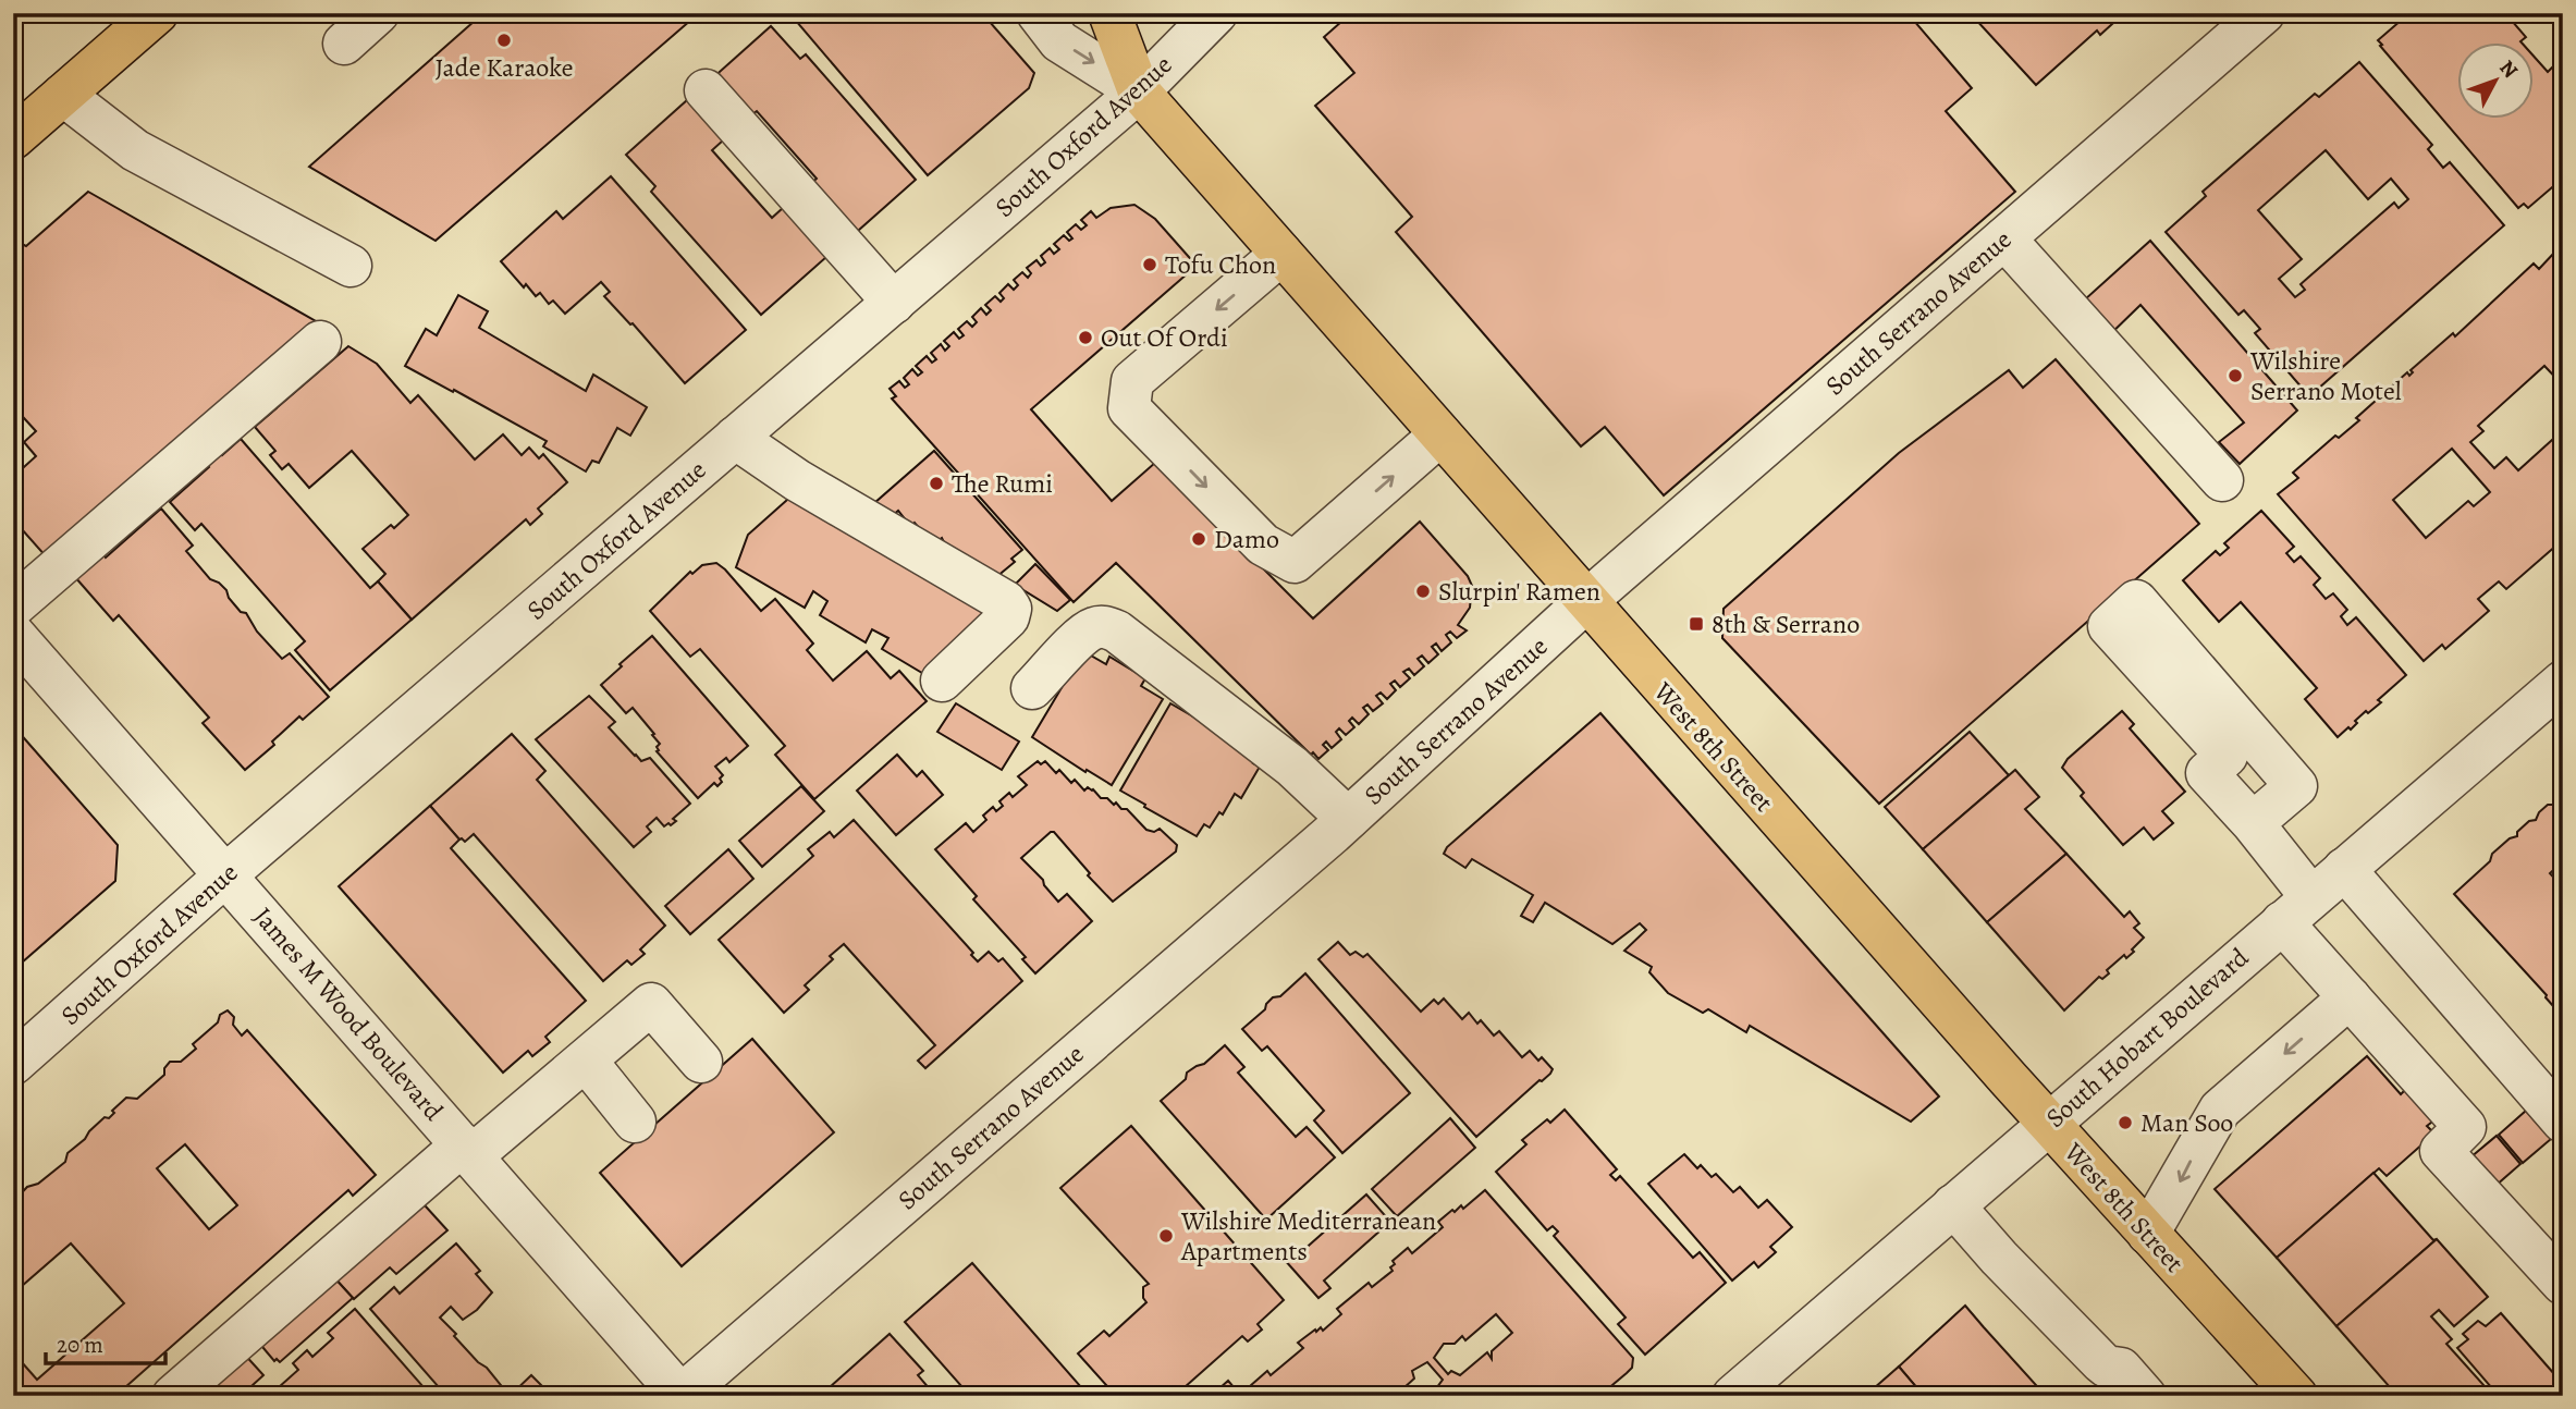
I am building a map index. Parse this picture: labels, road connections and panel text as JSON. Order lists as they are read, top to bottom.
{
  "streets": {
    "main road": ["West 8th Street"],
    "street": [
      "South Oxford Avenue",
      "South Serrano Avenue",
      "James M Wood Boulevard",
      "South Hobart Boulevard"
    ]
  },
  "crossings": [
    ["South Oxford Avenue", "West 8th Street"],
    ["South Oxford Avenue", "James M Wood Boulevard"],
    ["South Serrano Avenue", "West 8th Street"],
    ["South Serrano Avenue", "James M Wood Boulevard"],
    ["West 8th Street", "South Hobart Boulevard"]
  ],
  "places": {
    "other": [
      "Jade Karaoke",
      "Tofu Chon",
      "Out Of Ordi",
      "Wilshire Serrano Motel",
      "The Rumi",
      "Damo",
      "Slurpin' Ramen",
      "Man Soo",
      "Wilshire Mediterranean Apartments"
    ],
    "transit": ["8th & Serrano"]
  },
  "scale_bar": "20 m",
  "north": "top right"
}
